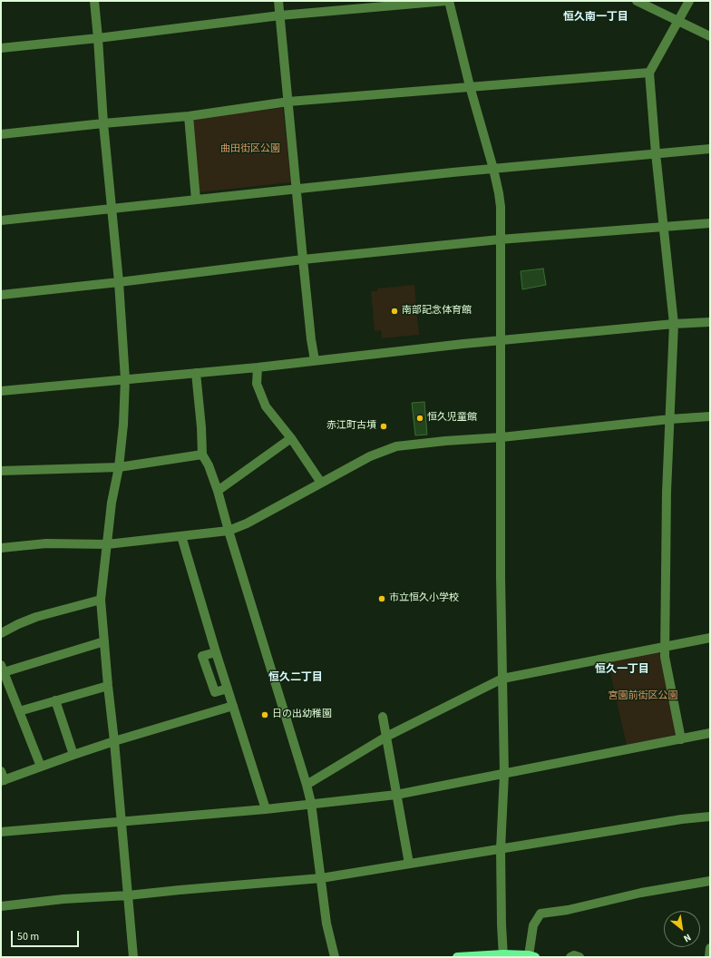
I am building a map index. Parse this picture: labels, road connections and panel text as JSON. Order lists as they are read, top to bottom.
{
  "districts": ["恒久南一丁目", "恒久一丁目", "恒久二丁目"],
  "parks": ["曲田街区公園", "宮園前街区公園"],
  "places": [
    "南部記念体育館",
    "恒久児童館",
    "赤江町古墳",
    "市立恒久小学校",
    "日の出幼稚園"
  ],
  "scale_bar": "50 m",
  "north": "bottom right"
}
